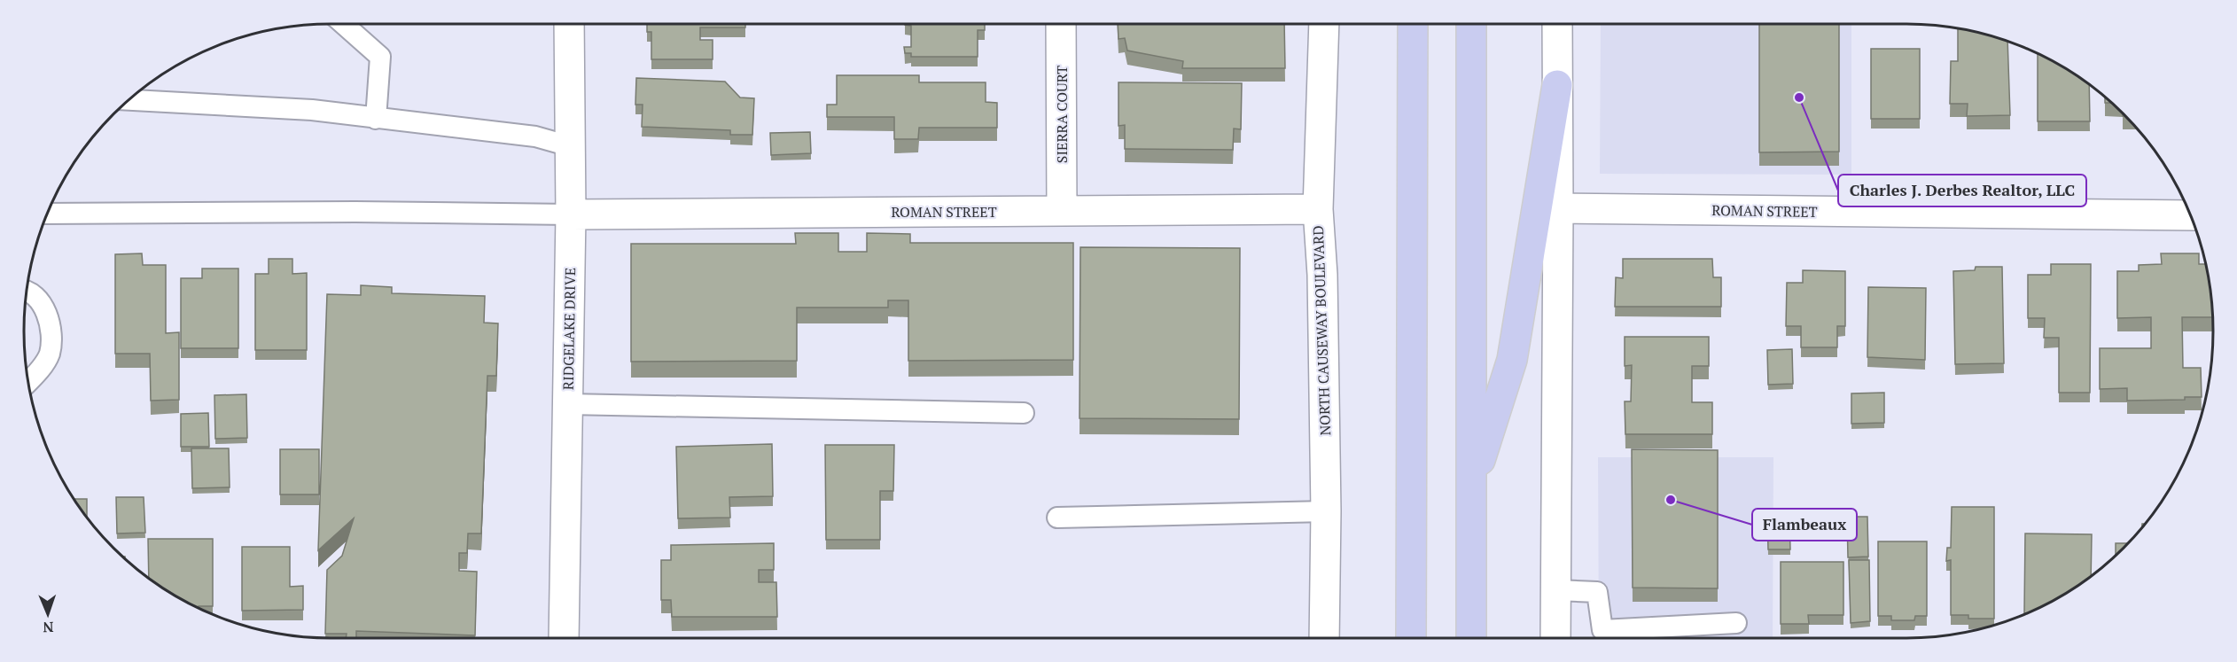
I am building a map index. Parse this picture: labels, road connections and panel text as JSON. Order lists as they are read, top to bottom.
{
  "streets": {
    "street": [
      "SIERRA COURT",
      "ROMAN STREET",
      "RIDGELAKE DRIVE",
      "NORTH CAUSEWAY BOULEVARD"
    ]
  },
  "crossings": [
    ["SIERRA COURT", "ROMAN STREET"],
    ["ROMAN STREET", "RIDGELAKE DRIVE"],
    ["ROMAN STREET", "NORTH CAUSEWAY BOULEVARD"]
  ],
  "places": ["Charles J. Derbes Realtor, LLC", "Flambeaux"],
  "north": "bottom"
}
